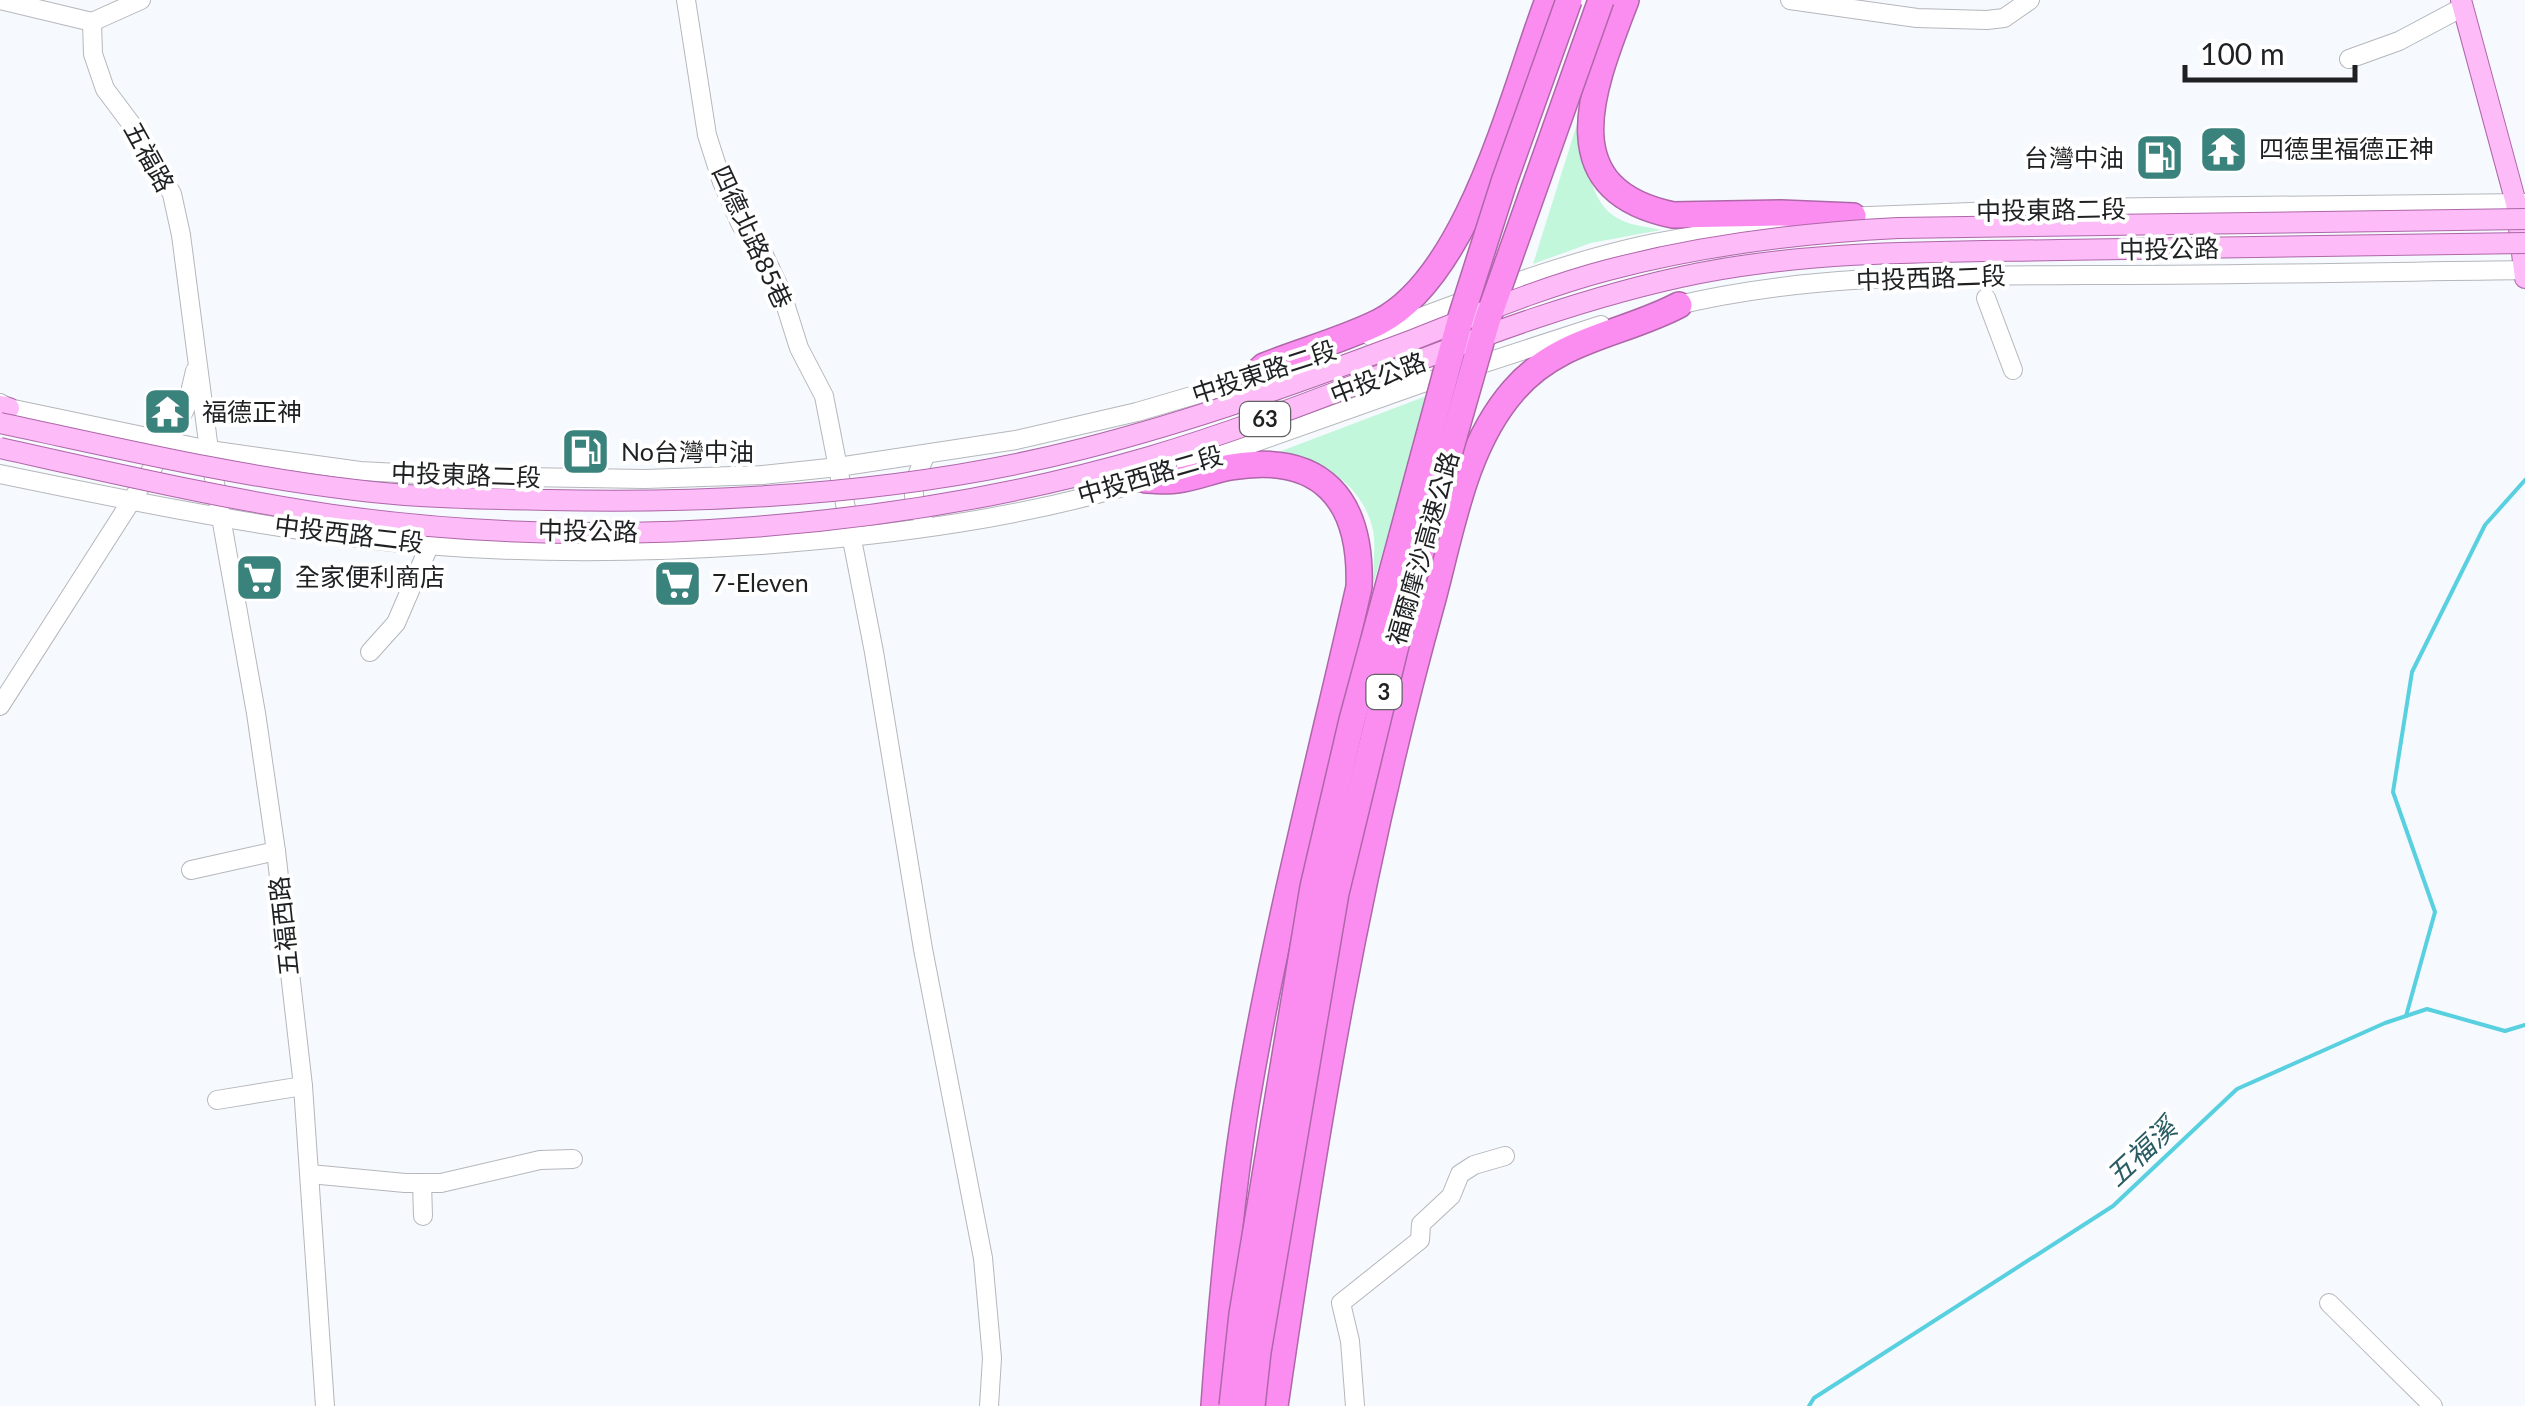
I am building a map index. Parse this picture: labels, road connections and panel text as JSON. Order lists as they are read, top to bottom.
{
  "streets": {
    "highway": ["福爾摩沙高速公路", "3"],
    "main road": ["中投公路", "63"],
    "street": [
      "五福路",
      "中投東路二段",
      "四德北路85巷",
      "中投西路二段",
      "五福西路"
    ]
  },
  "crossings": [
    ["五福路", "中投東路二段"],
    ["五福路", "中投西路二段"],
    ["五福路", "五福西路"],
    ["中投東路二段", "四德北路85巷"],
    ["中投東路二段", "中投公路"],
    ["中投東路二段", "五福西路"],
    ["四德北路85巷", "中投西路二段"],
    ["中投西路二段", "五福西路"]
  ],
  "water": ["五福溪"],
  "places": {
    "temple": ["四德里福德正神", "福德正神"],
    "fuel station": ["台灣中油", "No台灣中油"],
    "supermarket": ["全家便利商店", "7-Eleven"]
  },
  "scale_bar": "100 m"
}
